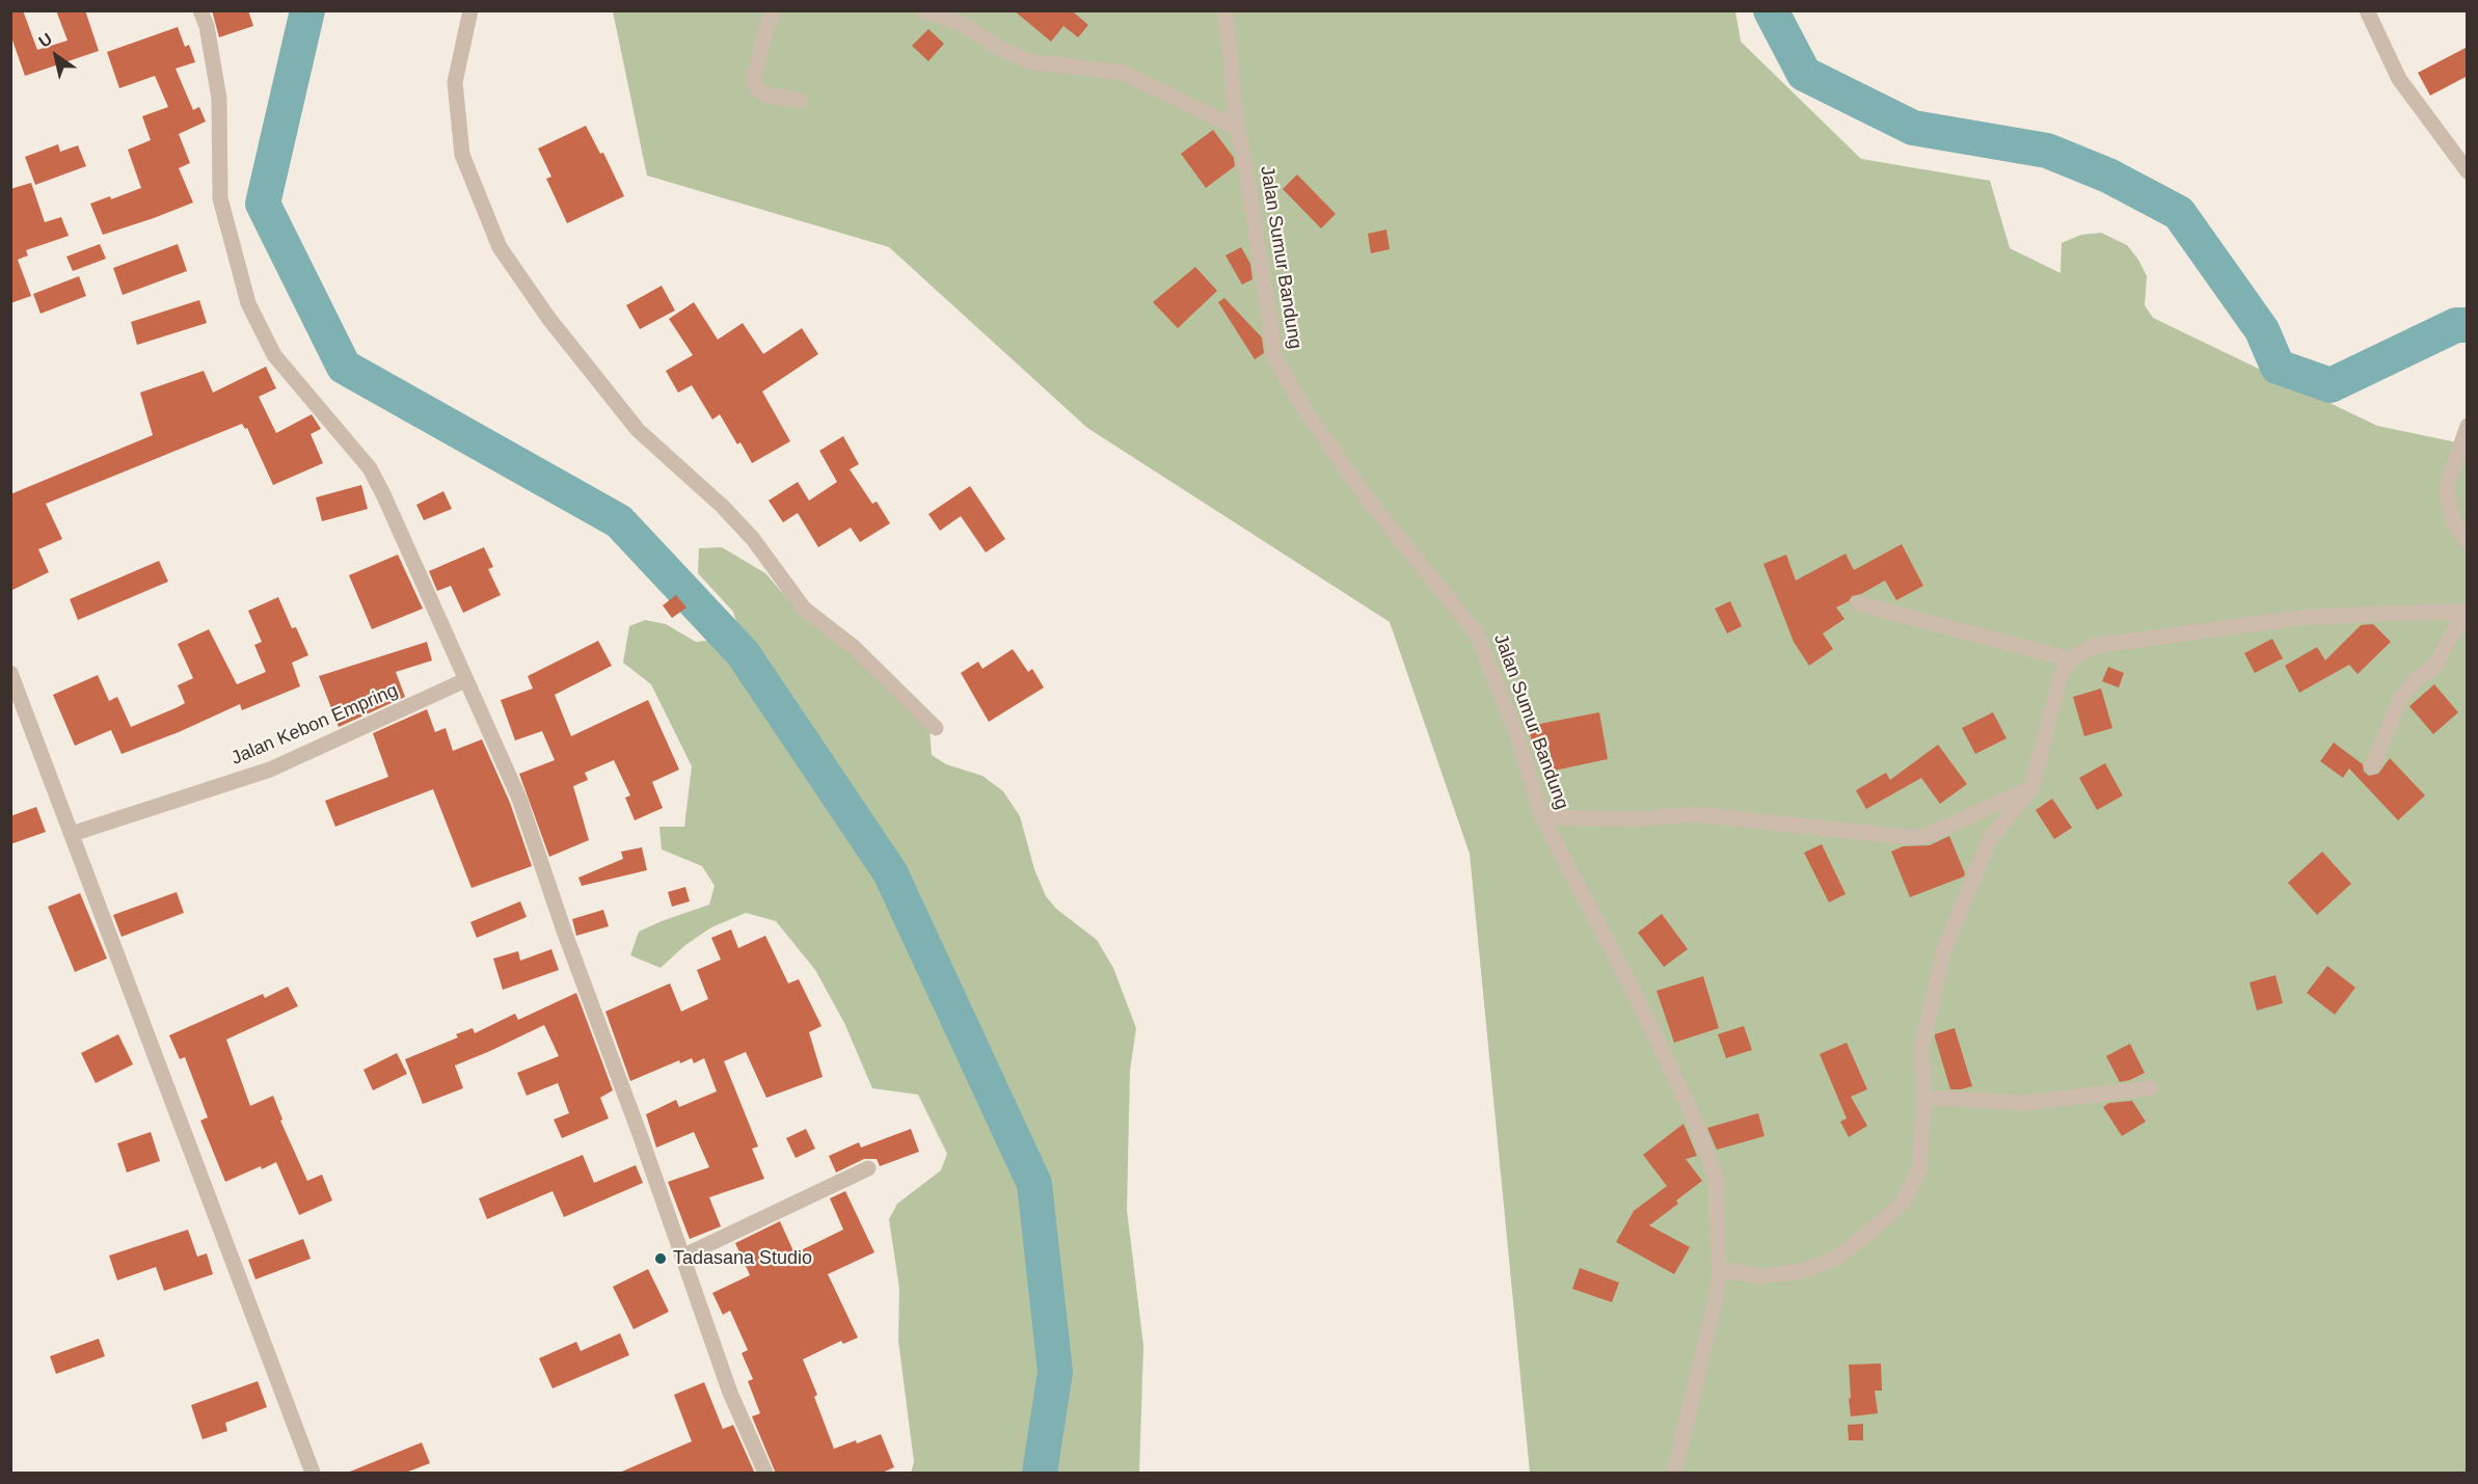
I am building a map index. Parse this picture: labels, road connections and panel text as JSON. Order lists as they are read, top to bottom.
{
  "streets": {
    "street": ["Jalan Sumur Bandung", "Jalan Kebon Empring"]
  },
  "places": ["Tadasana Studio"],
  "north": "top left"
}
